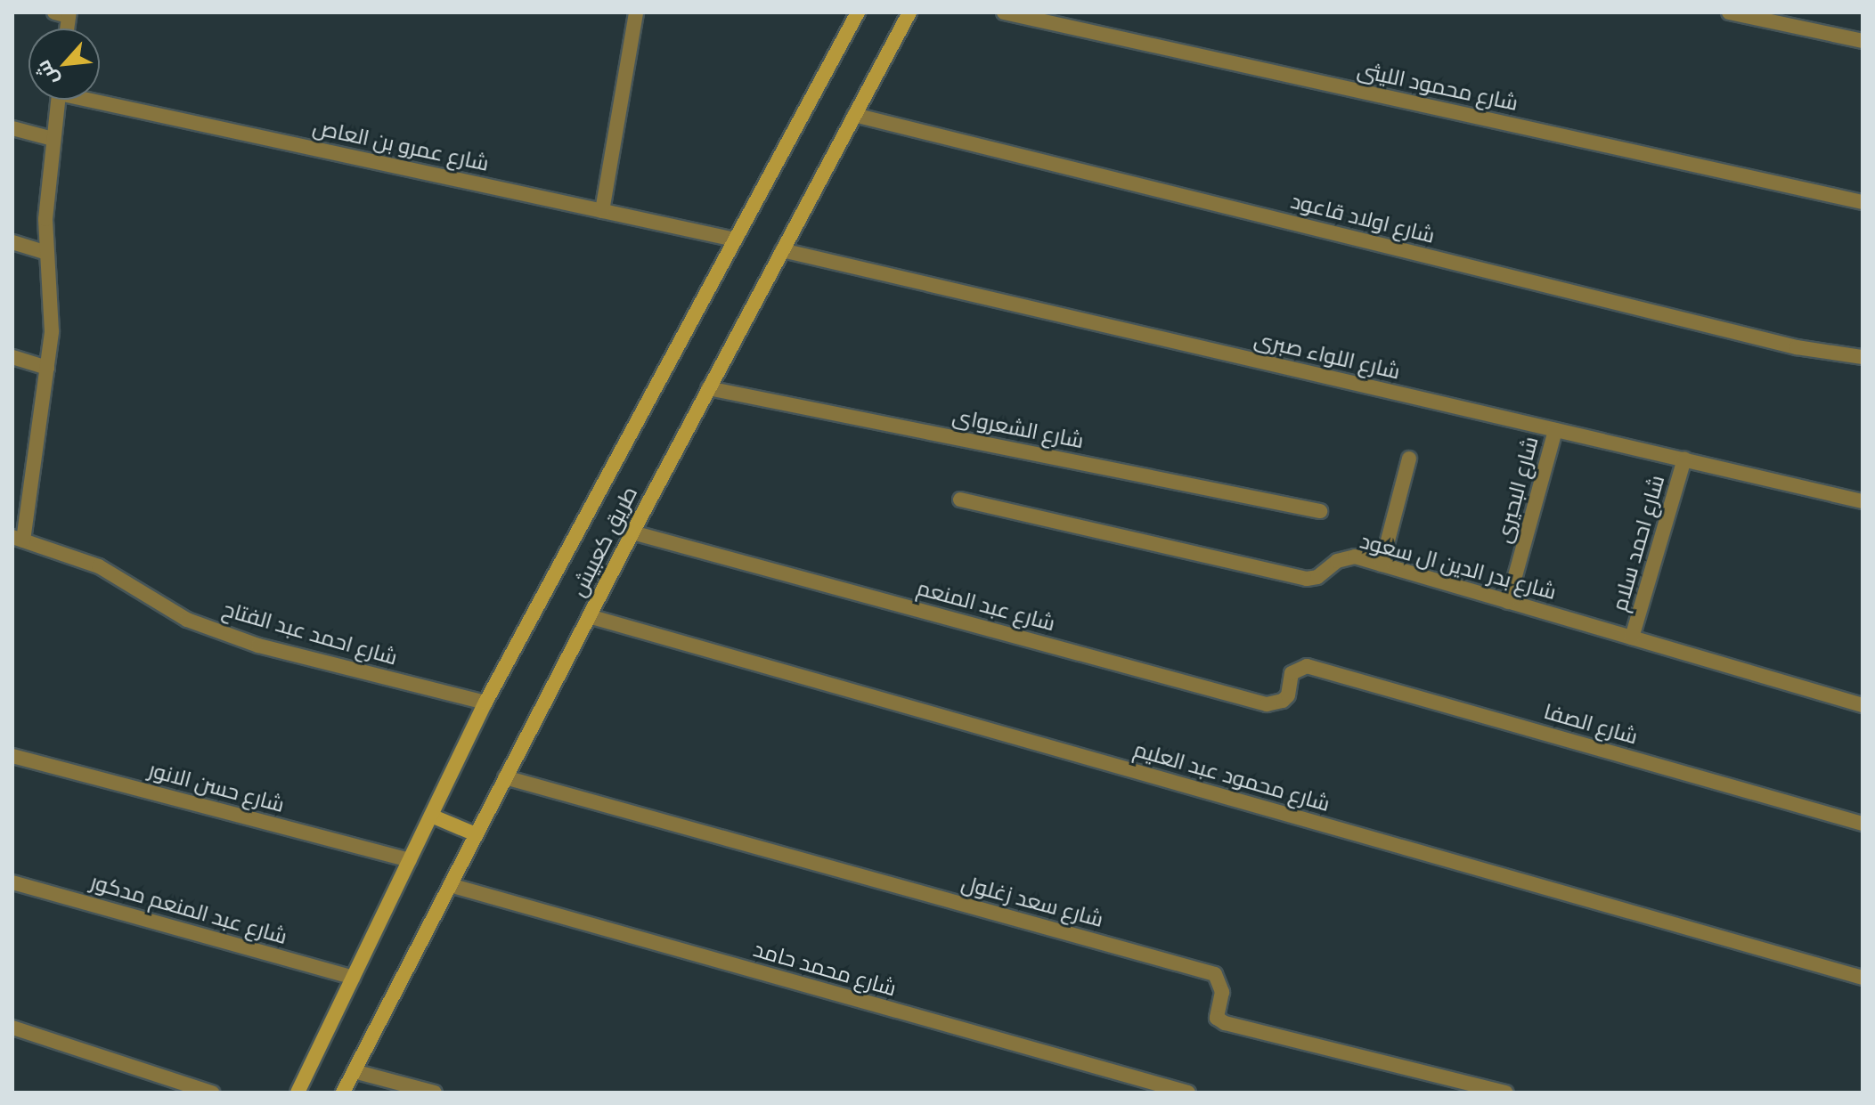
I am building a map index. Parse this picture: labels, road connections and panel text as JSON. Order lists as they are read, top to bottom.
{
  "streets": {
    "street": [
      "شارع محمود الليثى",
      "شارع عمرو بن العاص",
      "شارع اولاد قاعود",
      "شارع اللواء صبرى",
      "شارع الشعرواى",
      "شارع البحيرى",
      "طريق كعبيش",
      "شارع احمد سلام",
      "شارع بدر الدين ال سعود",
      "شارع عبد المنعم",
      "شارع احمد عبد الفتاح",
      "شارع الصفا",
      "شارع محمود عبد العليم",
      "شارع حسن الانور",
      "شارع سعد زغلول",
      "شارع عبد المنعم مدكور",
      "شارع محمد حامد"
    ]
  },
  "crossings": [
    ["شارع عمرو بن العاص", "طريق كعبيش"],
    ["شارع اولاد قاعود", "طريق كعبيش"],
    ["شارع اللواء صبرى", "شارع البحيرى"],
    ["شارع اللواء صبرى", "طريق كعبيش"],
    ["شارع اللواء صبرى", "شارع احمد سلام"],
    ["شارع الشعرواى", "طريق كعبيش"],
    ["شارع البحيرى", "شارع بدر الدين ال سعود"],
    ["طريق كعبيش", "شارع عبد المنعم"],
    ["طريق كعبيش", "شارع احمد عبد الفتاح"],
    ["طريق كعبيش", "شارع محمود عبد العليم"],
    ["طريق كعبيش", "شارع حسن الانور"],
    ["طريق كعبيش", "شارع سعد زغلول"],
    ["طريق كعبيش", "شارع عبد المنعم مدكور"],
    ["طريق كعبيش", "شارع محمد حامد"],
    ["شارع احمد سلام", "شارع بدر الدين ال سعود"],
    ["شارع عبد المنعم", "شارع الصفا"]
  ],
  "north": "bottom left"
}
